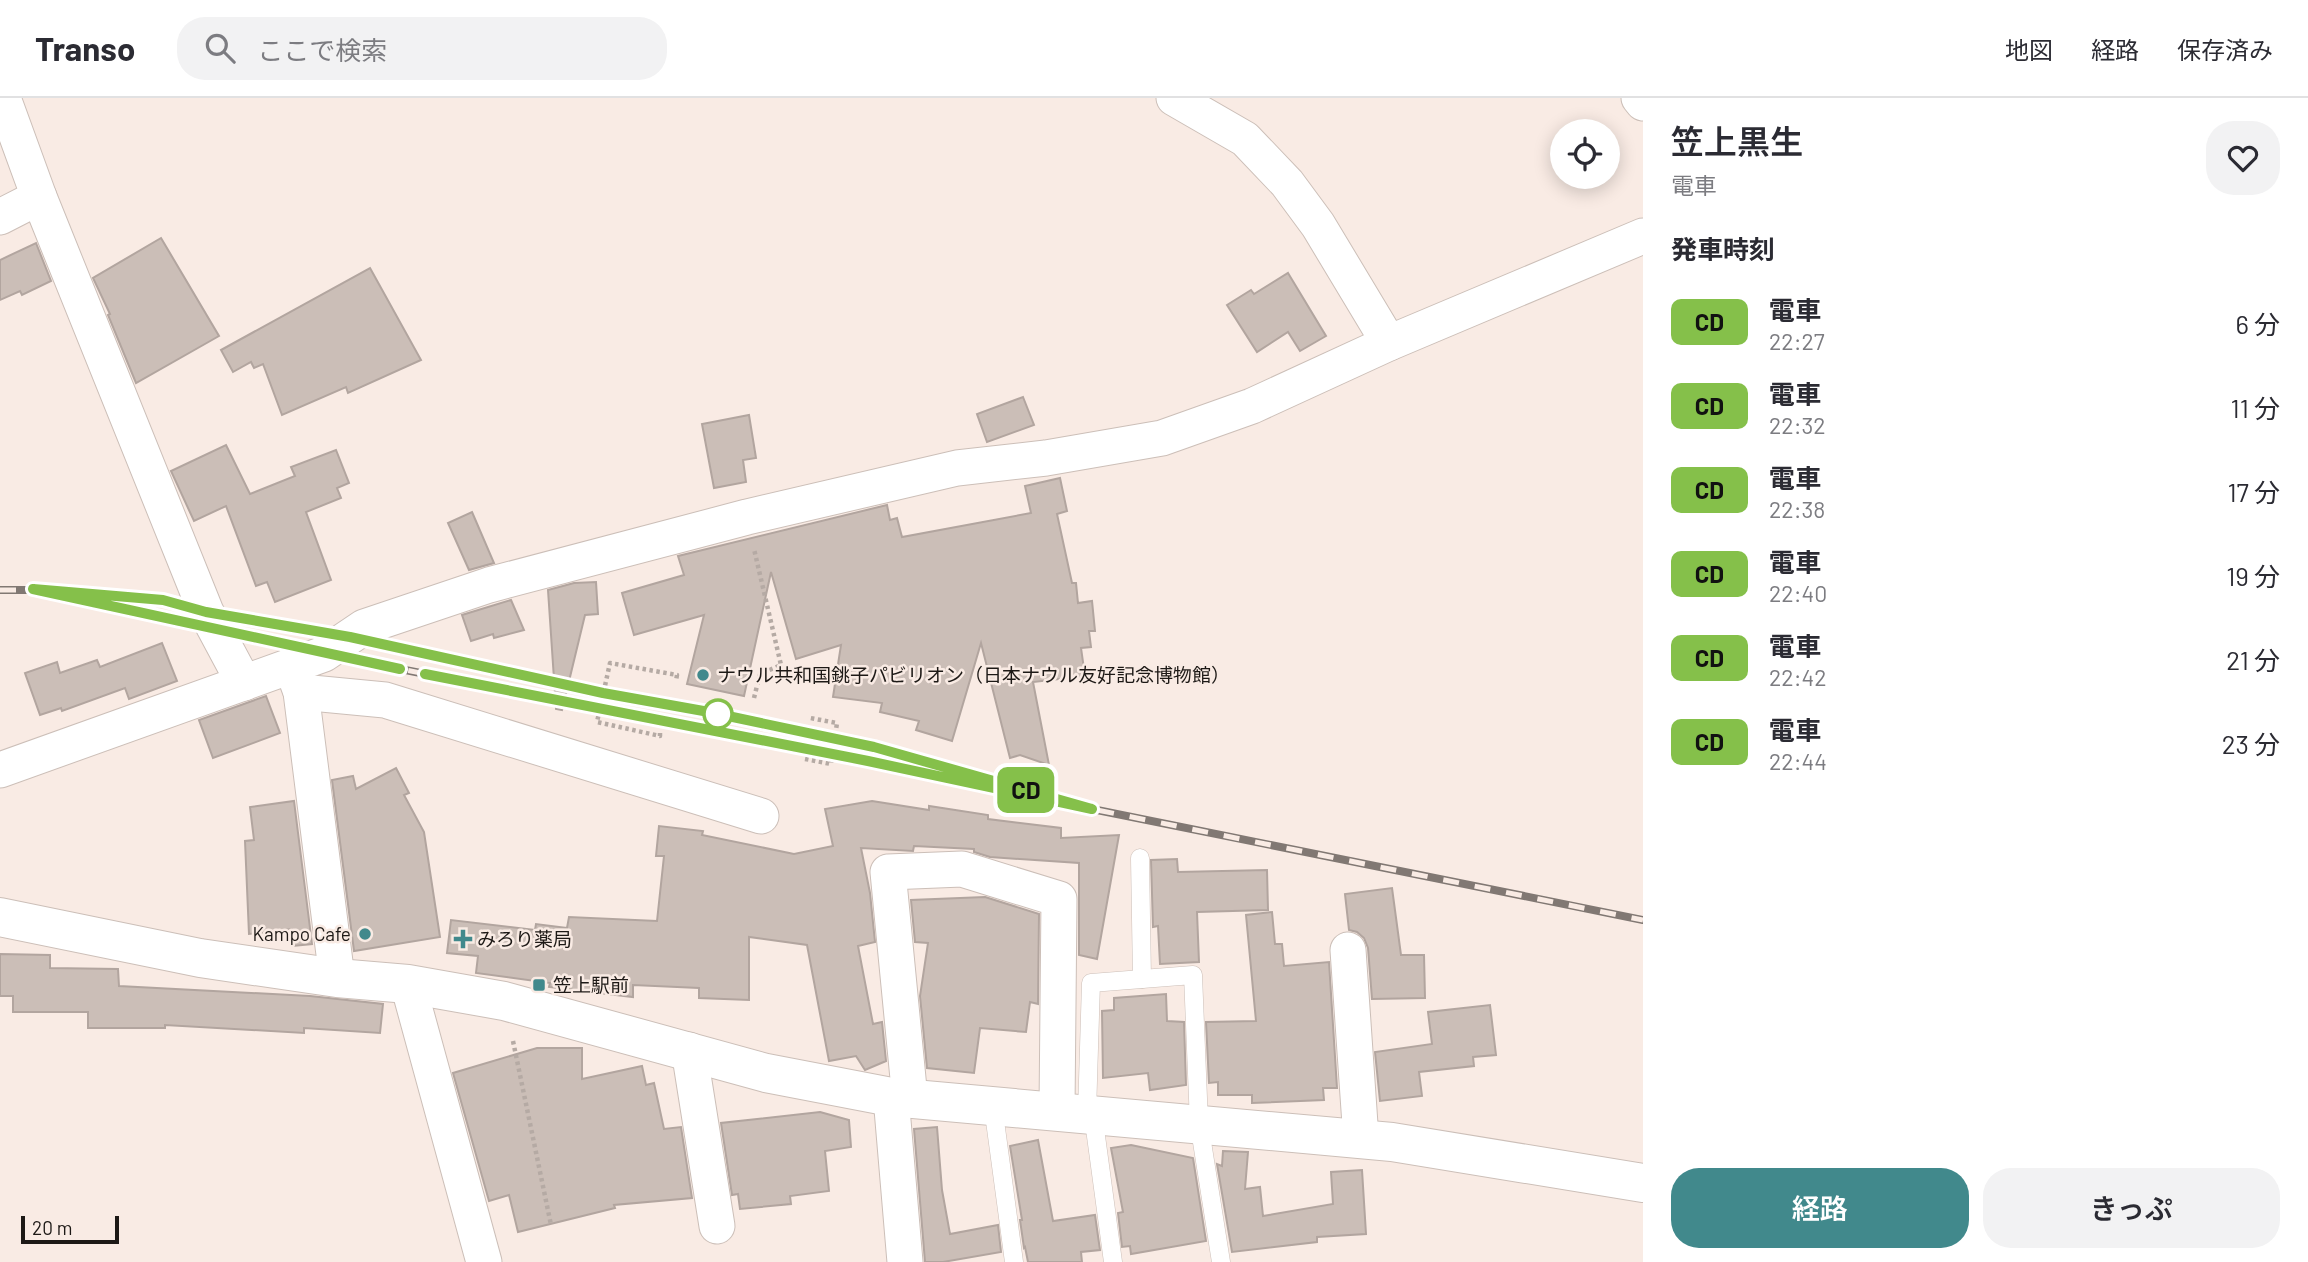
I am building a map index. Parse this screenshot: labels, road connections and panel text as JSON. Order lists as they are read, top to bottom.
{
  "places": {
    "other": ["ナウル共和国銚子パビリオン（日本ナウル友好記念博物館）", "Kampo Cafe"],
    "health": ["みろり薬局"],
    "transit": ["笠上駅前"]
  },
  "scale_bar": "20 m",
  "page": {
    "header": "Transo",
    "search": "ここで検索",
    "nav": ["地図", "経路", "保存済み"],
    "on_map": "CD",
    "heading": [
      ["笠上黒生", "電車"],
      "発車時刻"
    ],
    "list": [
      {
        "mark": "CD",
        "name": "電車",
        "note": "22:27",
        "value": "6 分"
      },
      {
        "mark": "CD",
        "name": "電車",
        "note": "22:32",
        "value": "11 分"
      },
      {
        "mark": "CD",
        "name": "電車",
        "note": "22:38",
        "value": "17 分"
      },
      {
        "mark": "CD",
        "name": "電車",
        "note": "22:40",
        "value": "19 分"
      },
      {
        "mark": "CD",
        "name": "電車",
        "note": "22:42",
        "value": "21 分"
      },
      {
        "mark": "CD",
        "name": "電車",
        "note": "22:44",
        "value": "23 分"
      }
    ],
    "buttons": ["経路", "きっぷ"],
    "scale": "20 m"
  }
}
